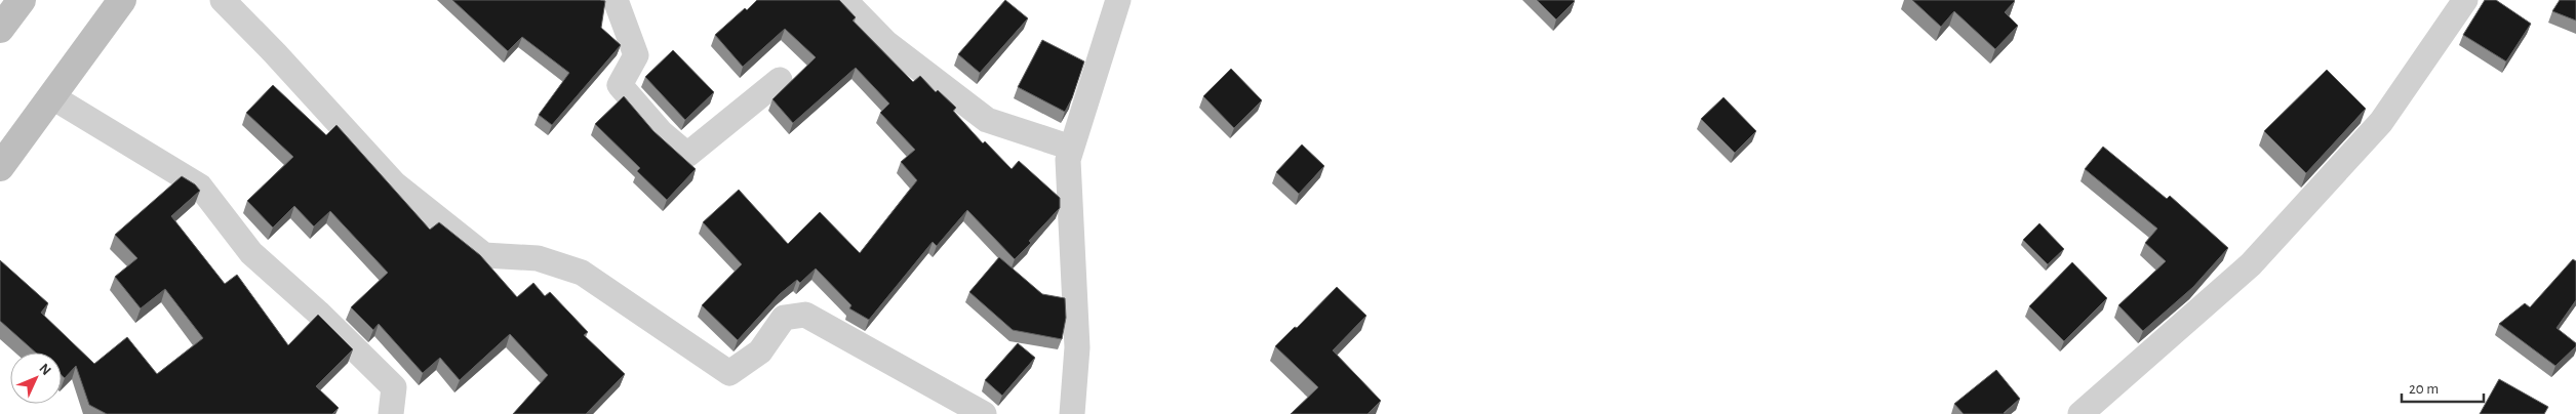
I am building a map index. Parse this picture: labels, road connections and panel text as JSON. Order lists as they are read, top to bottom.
{
  "scale_bar": "20 m",
  "north": "top right"
}
